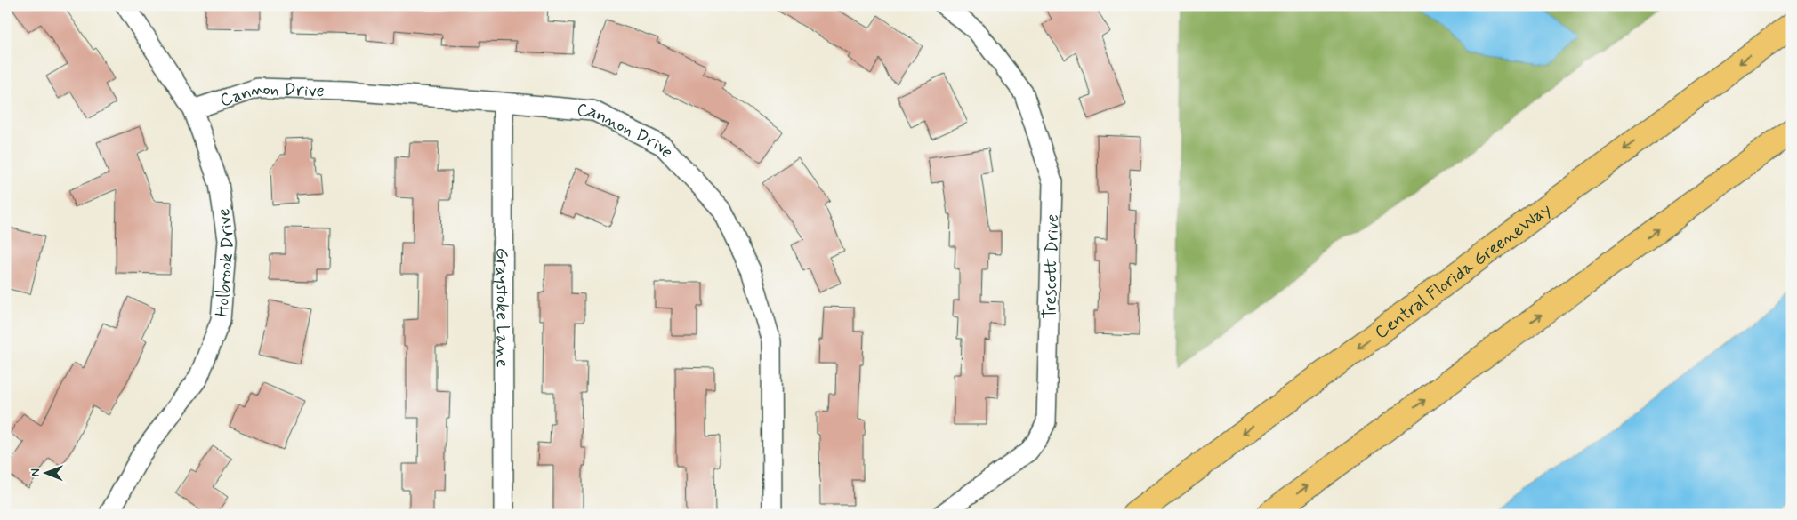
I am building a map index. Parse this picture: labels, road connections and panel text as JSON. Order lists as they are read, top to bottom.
{
  "streets": {
    "highway": ["Central Florida GreeneWay"],
    "street": [
      "Cannon Drive",
      "Holbrook Drive",
      "Trescott Drive",
      "Graystoke Lane"
    ]
  },
  "crossings": [
    ["Cannon Drive", "Holbrook Drive"],
    ["Cannon Drive", "Graystoke Lane"]
  ],
  "north": "left"
}
